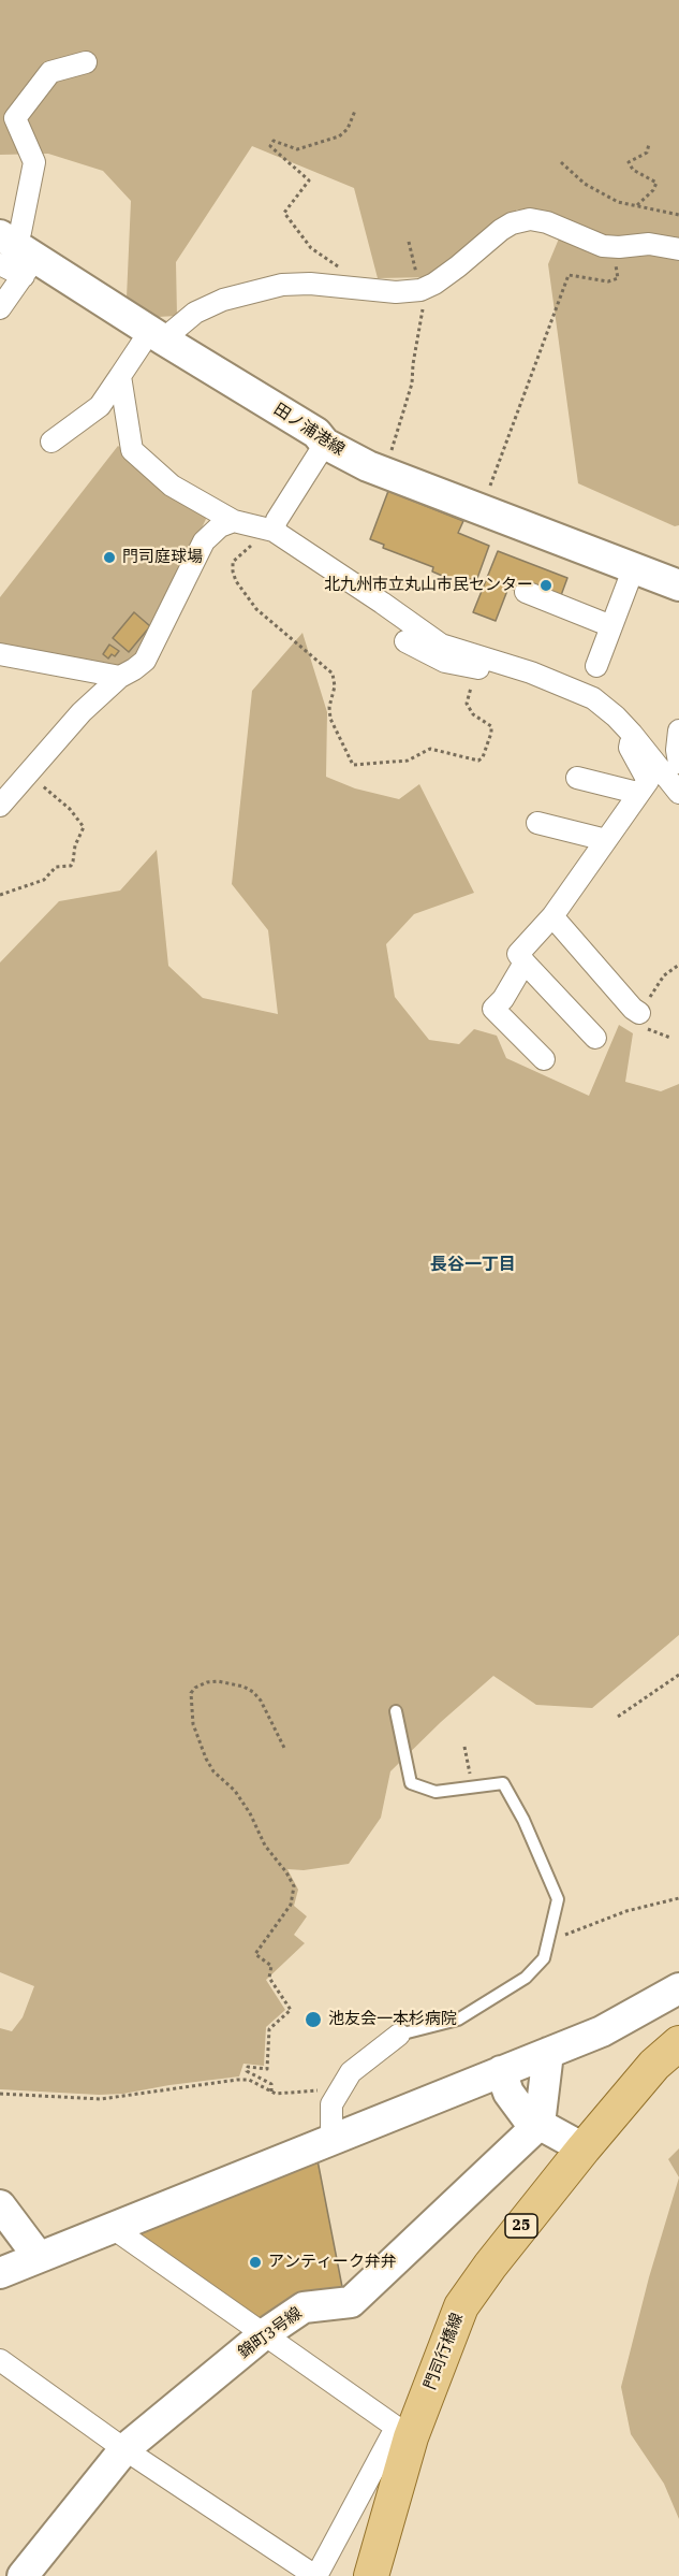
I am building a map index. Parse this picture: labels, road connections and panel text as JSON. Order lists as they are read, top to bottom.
{
  "streets": {
    "main road": ["25", "門司行橋線"],
    "street": ["田ノ浦港線", "錦町3号線"]
  },
  "districts": ["長谷一丁目"],
  "places": [
    "門司庭球場",
    "北九州市立丸山市民センター",
    "池友会一本杉病院",
    "アンティーク弁弁"
  ]
}
